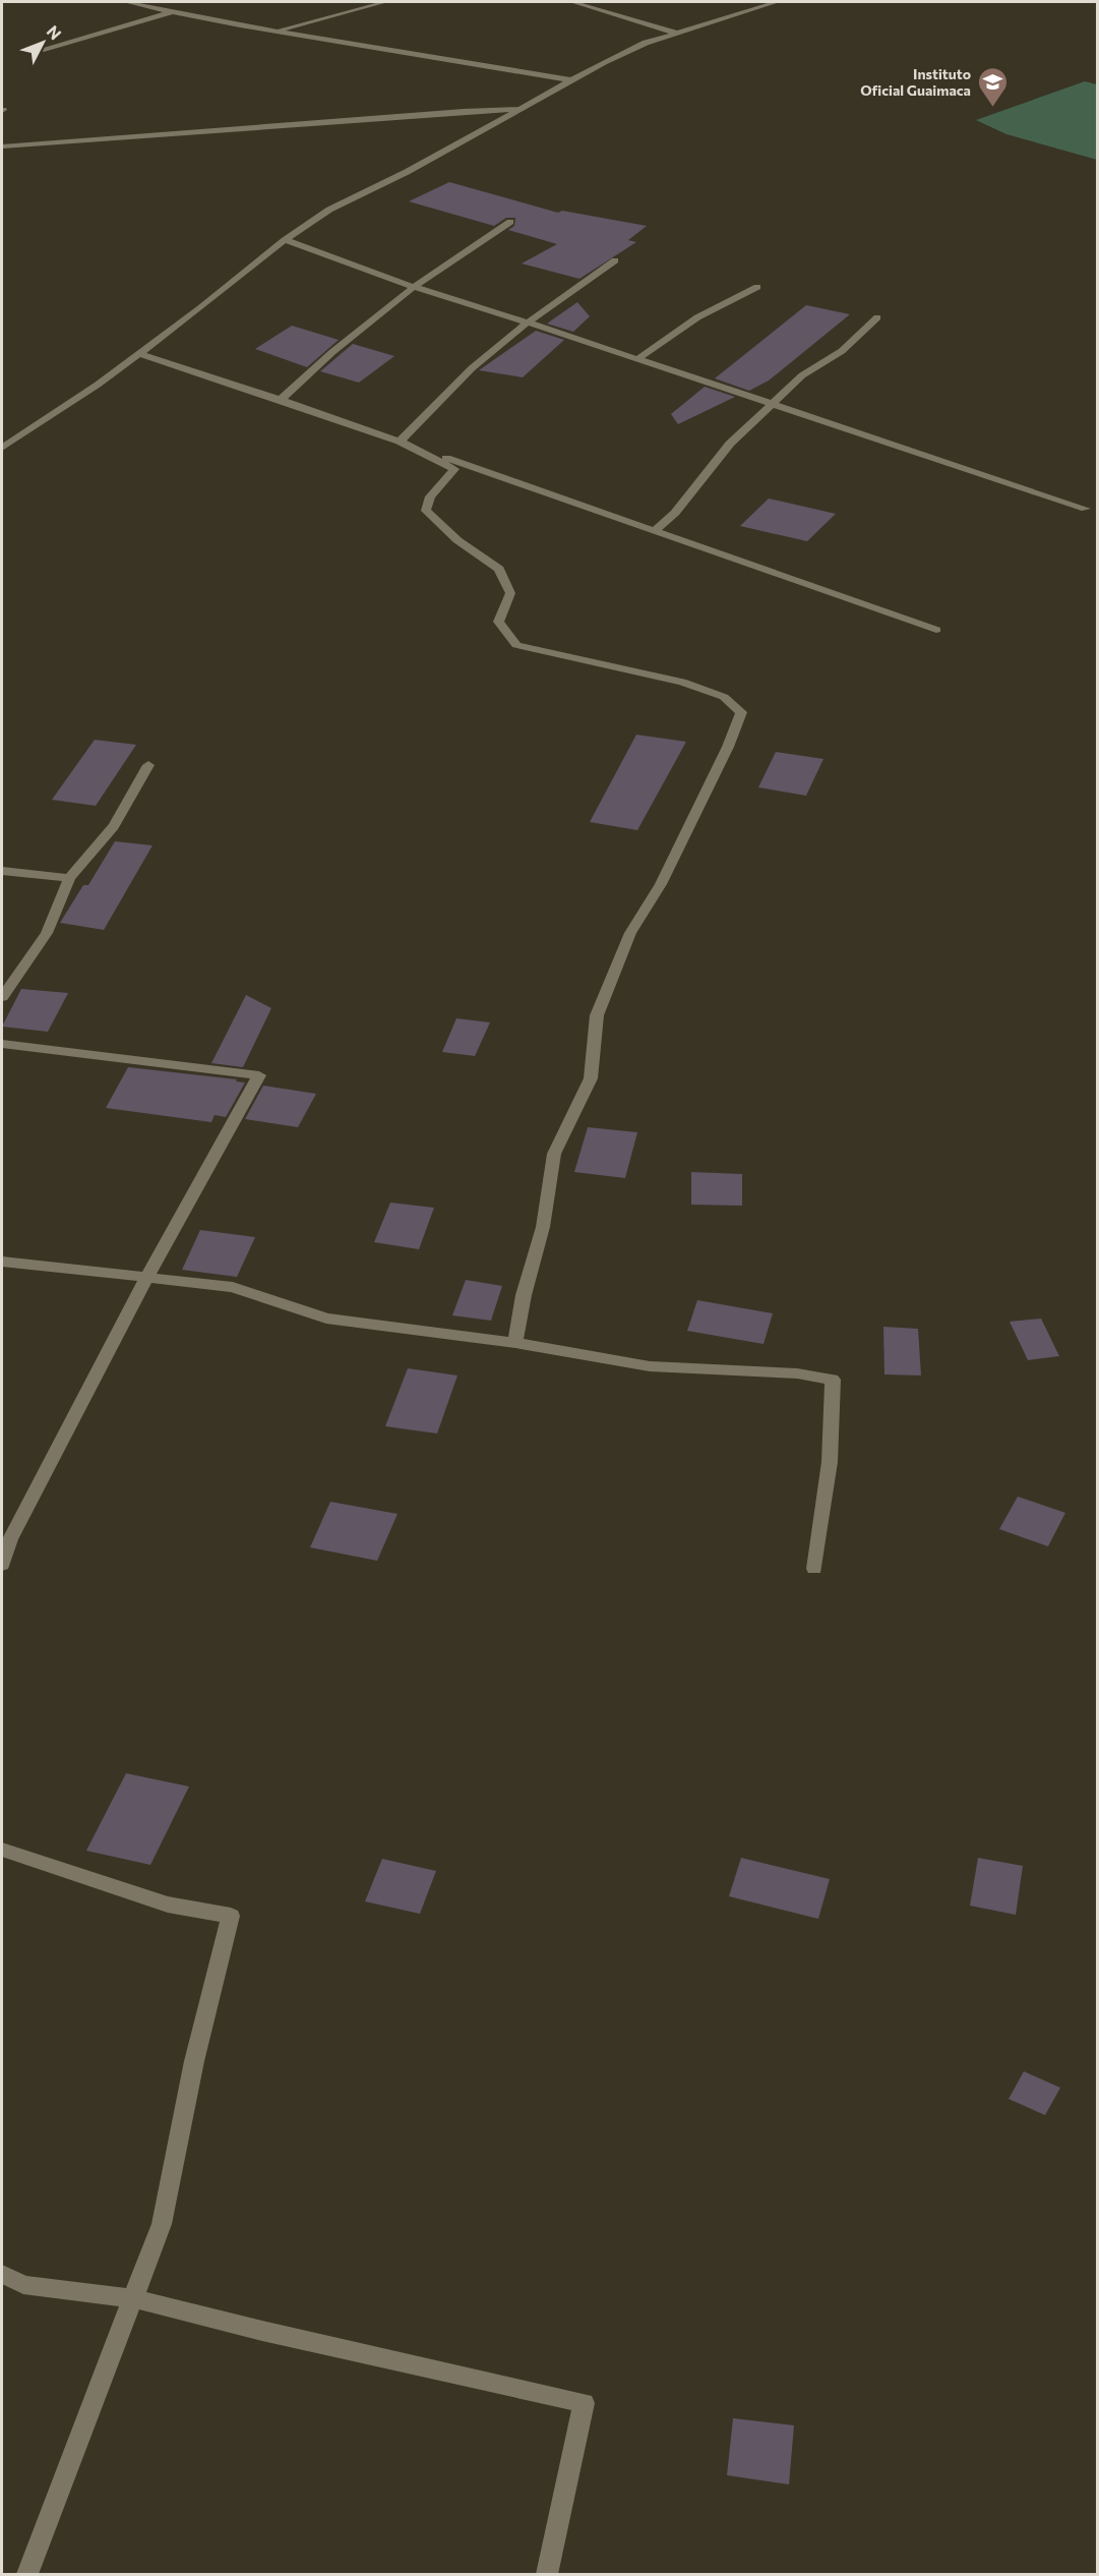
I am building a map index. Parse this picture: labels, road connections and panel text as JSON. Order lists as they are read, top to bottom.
{
  "places": {
    "school or university": ["Instituto Oficial Guaimaca"]
  },
  "north": "top right"
}
